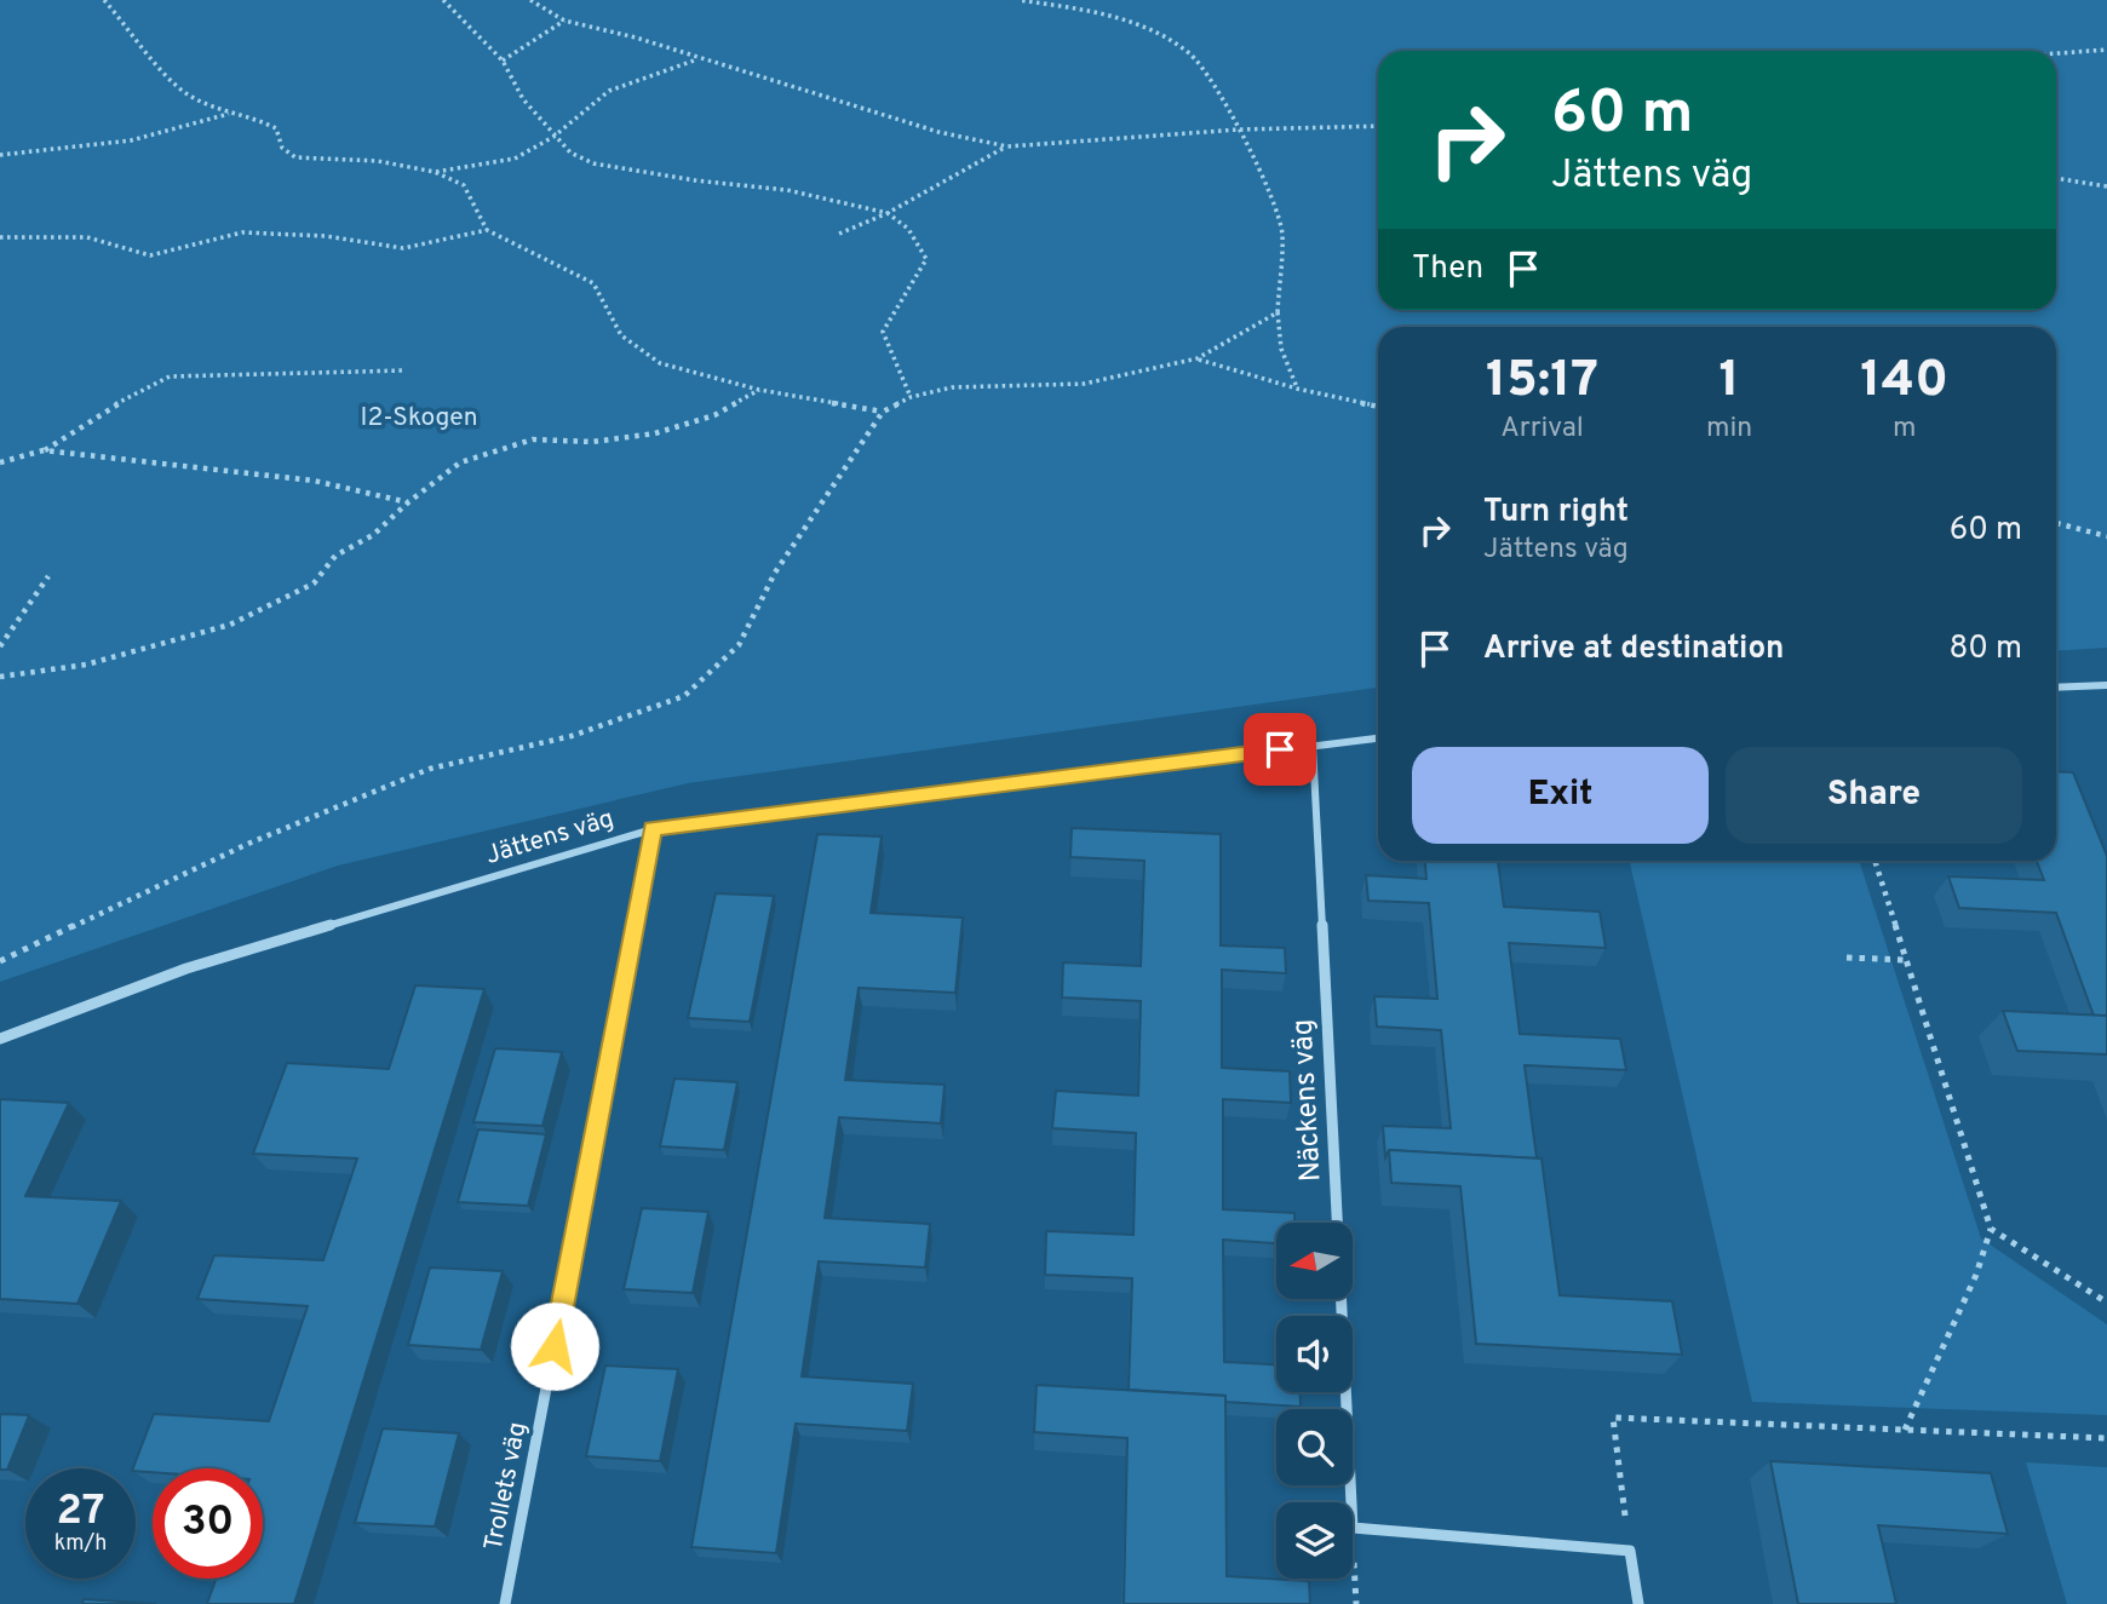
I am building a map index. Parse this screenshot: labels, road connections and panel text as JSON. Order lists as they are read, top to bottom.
{
  "streets": {
    "street": ["Jättens väg", "Näckens väg", "Trollets väg"]
  },
  "crossings": [
    ["Jättens väg", "Näckens väg"],
    ["Jättens väg", "Trollets väg"]
  ],
  "parks": ["I2-Skogen"],
  "north": "left",
  "page": {
    "turn": ["60 m", "Jättens väg"],
    "then": "Then",
    "eta": [
      "15:17",
      "Arrival",
      "1",
      "min",
      "140",
      "m"
    ],
    "list": [
      {
        "name": "Turn right",
        "note": "Jättens väg",
        "value": "60 m"
      },
      {
        "name": "Arrive at destination",
        "value": "80 m"
      }
    ],
    "buttons": ["Exit", "Share"],
    "speed": "27 km/h",
    "limit": "30"
  }
}
